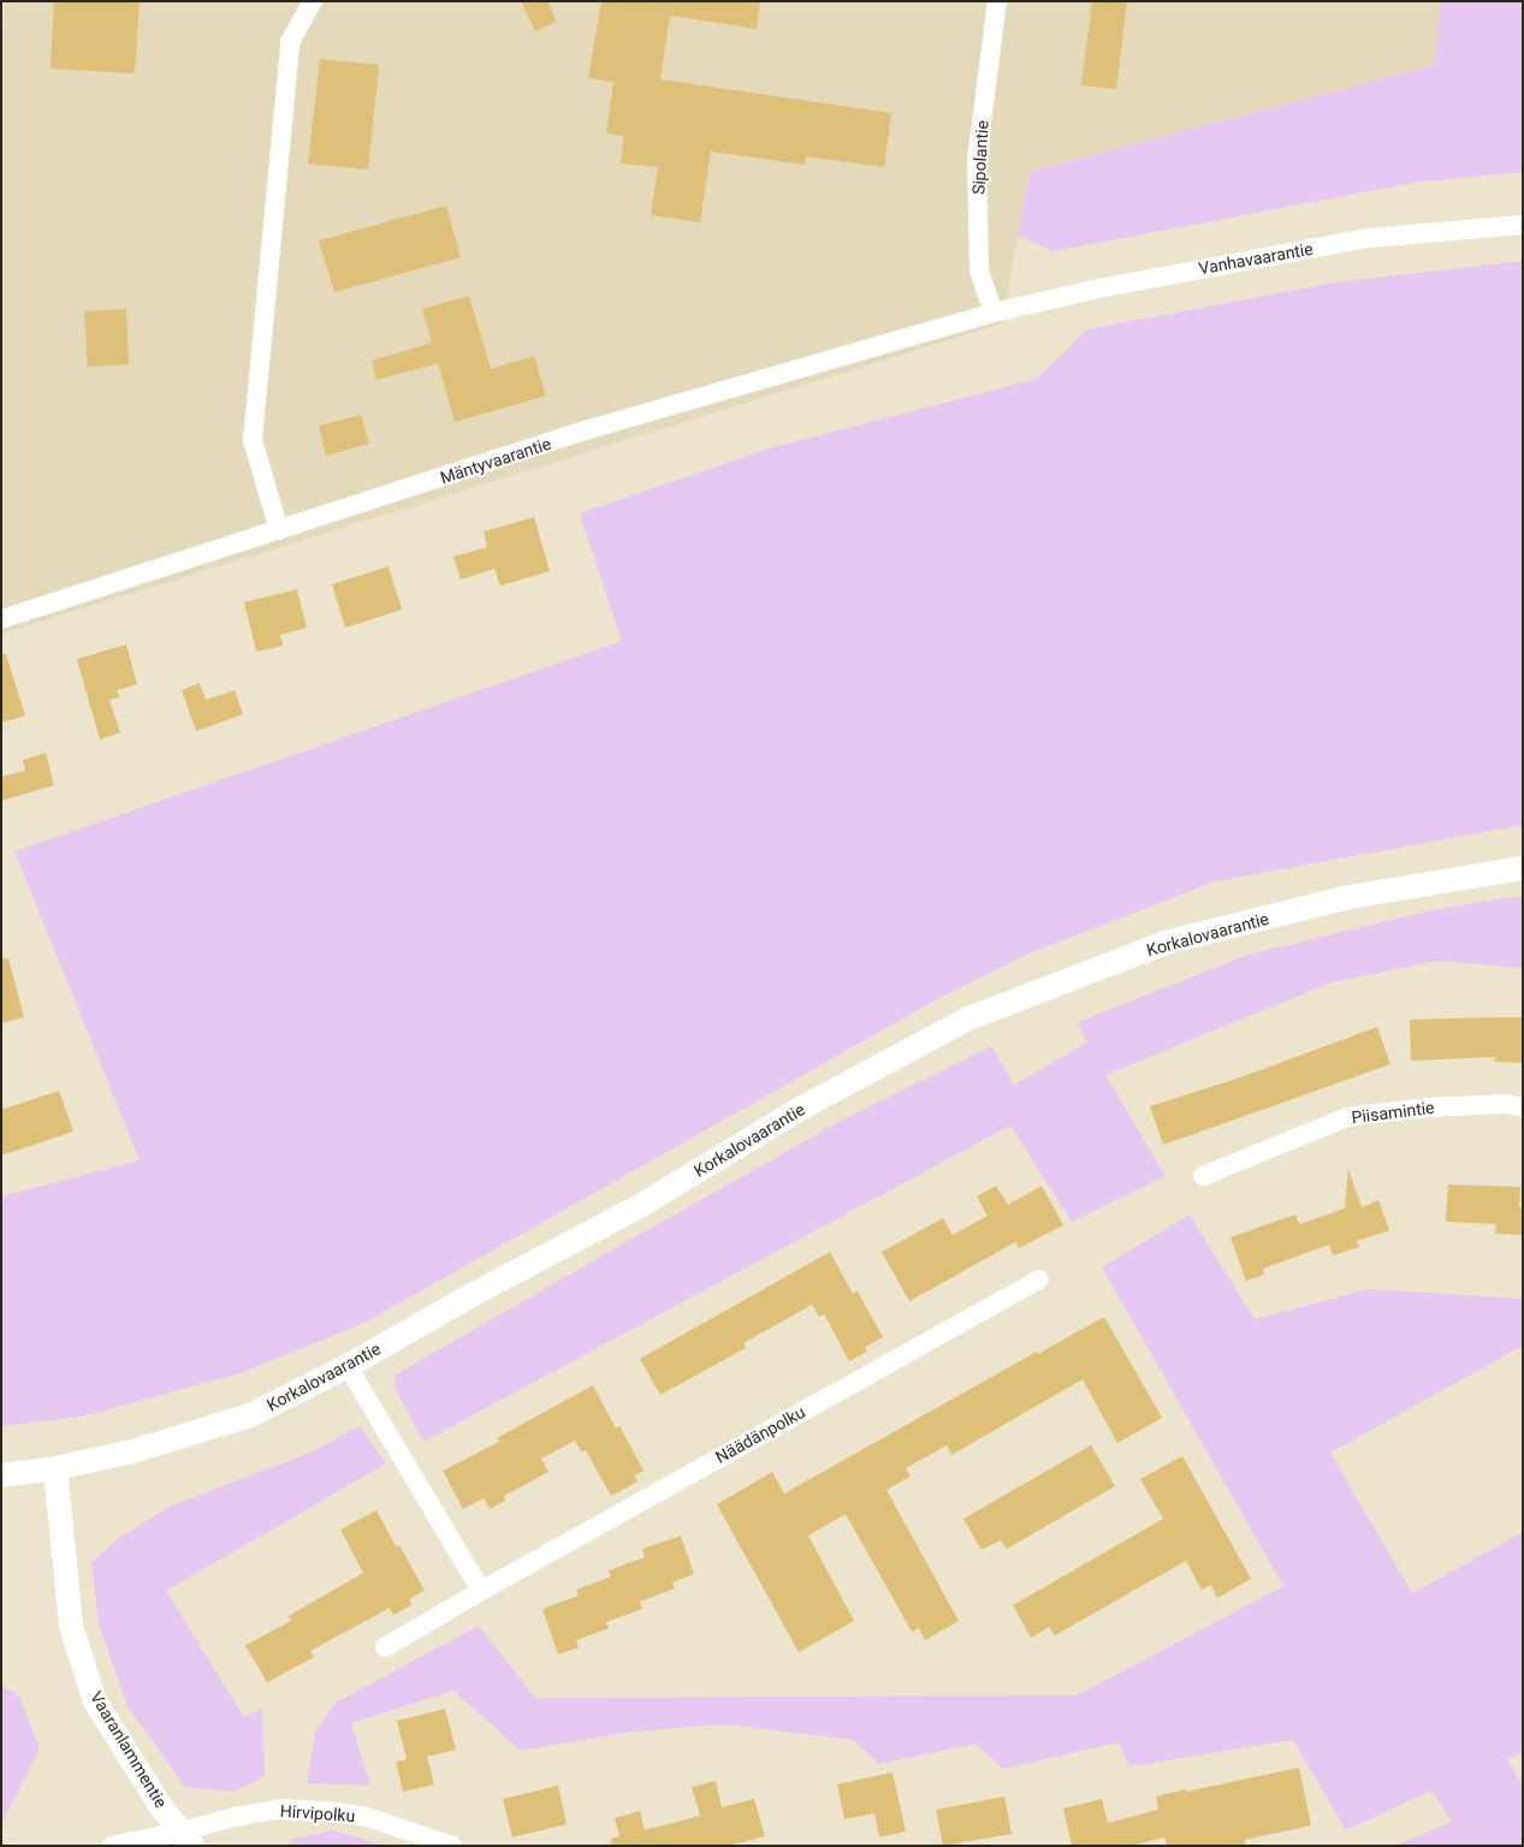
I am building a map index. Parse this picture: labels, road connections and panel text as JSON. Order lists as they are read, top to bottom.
{
  "streets": {
    "street": [
      "Sipolantie",
      "Vanhavaarantie",
      "Mäntyvaarantie",
      "Korkalovaarantie",
      "Piisamintie",
      "Näädänpolku",
      "Vaaranlammentie",
      "Hirvipolku"
    ]
  },
  "crossings": [
    ["Sipolantie", "Vanhavaarantie"],
    ["Sipolantie", "Mäntyvaarantie"],
    ["Vanhavaarantie", "Mäntyvaarantie"],
    ["Korkalovaarantie", "Vaaranlammentie"],
    ["Vaaranlammentie", "Hirvipolku"]
  ]
}
